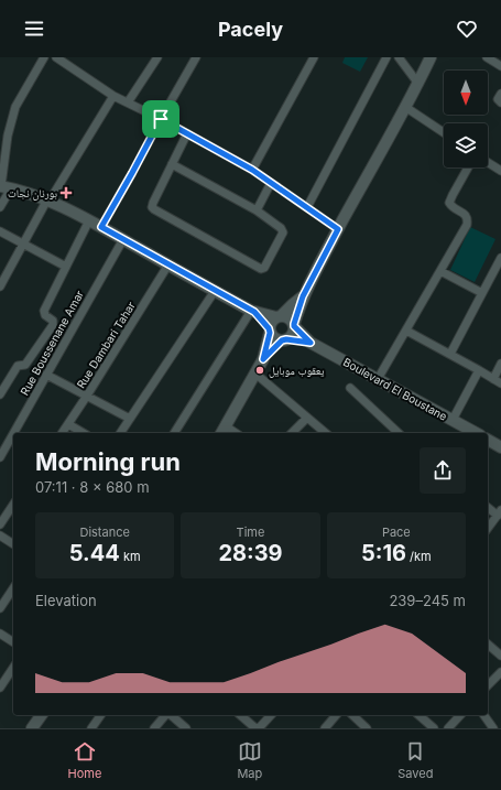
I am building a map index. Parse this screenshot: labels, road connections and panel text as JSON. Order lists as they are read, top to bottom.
{
  "streets": {
    "main road": ["Boulevard El Boustane"],
    "street": ["Rue Boussenane Amar", "Rue Dambari Tahar"]
  },
  "places": {
    "health": ["بورنان نجات"],
    "other": ["يعقوب موبايل"]
  },
  "north": "bottom",
  "page": {
    "header": "Pacely",
    "heading": ["Morning run", "07:11 · 8 × 680 m"],
    "stats": [
      ["Distance", "5.44 km"],
      ["Time", "28:39"],
      ["Pace", "5:16 /km"]
    ],
    "chart": ["Elevation", "239–245 m"],
    "tabs": ["Home", "Map", "Saved"]
  }
}
